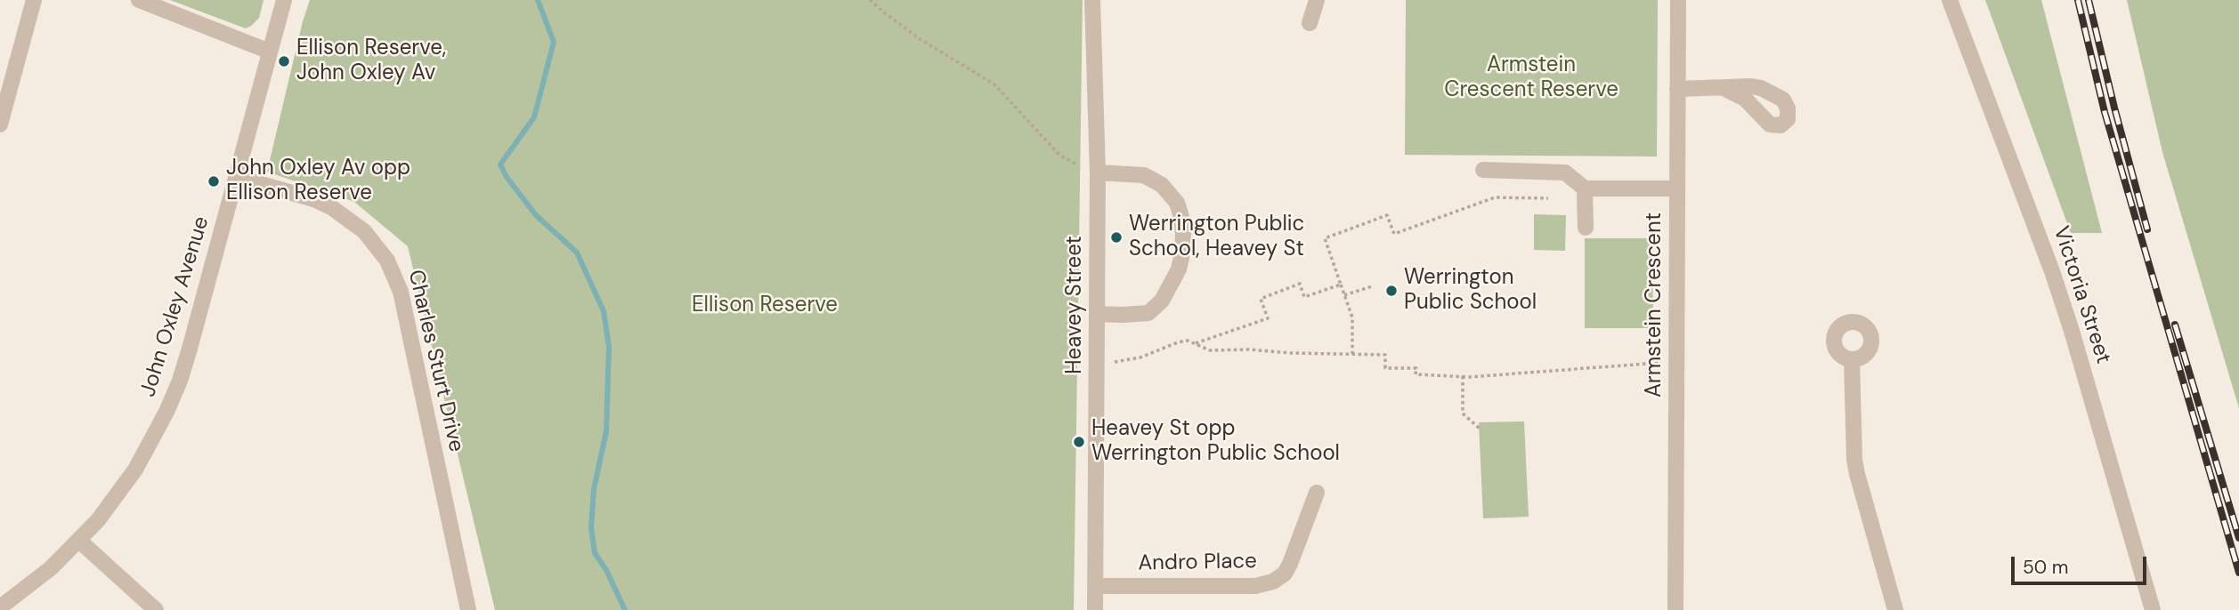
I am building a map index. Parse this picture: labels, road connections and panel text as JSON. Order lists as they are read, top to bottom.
{
  "streets": {
    "street": [
      "Victoria Street",
      "Heavey Street",
      "Armstein Crescent",
      "John Oxley Avenue",
      "Charles Sturt Drive",
      "Andro Place"
    ]
  },
  "crossings": [
    ["Heavey Street", "Andro Place"],
    ["John Oxley Avenue", "Charles Sturt Drive"]
  ],
  "parks": ["Armstein Crescent Reserve", "Ellison Reserve"],
  "places": [
    "Ellison Reserve, John Oxley Av",
    "John Oxley Av opp Ellison Reserve",
    "Werrington Public School, Heavey St",
    "Werrington Public School",
    "Heavey St opp Werrington Public School"
  ],
  "scale_bar": "50 m"
}
